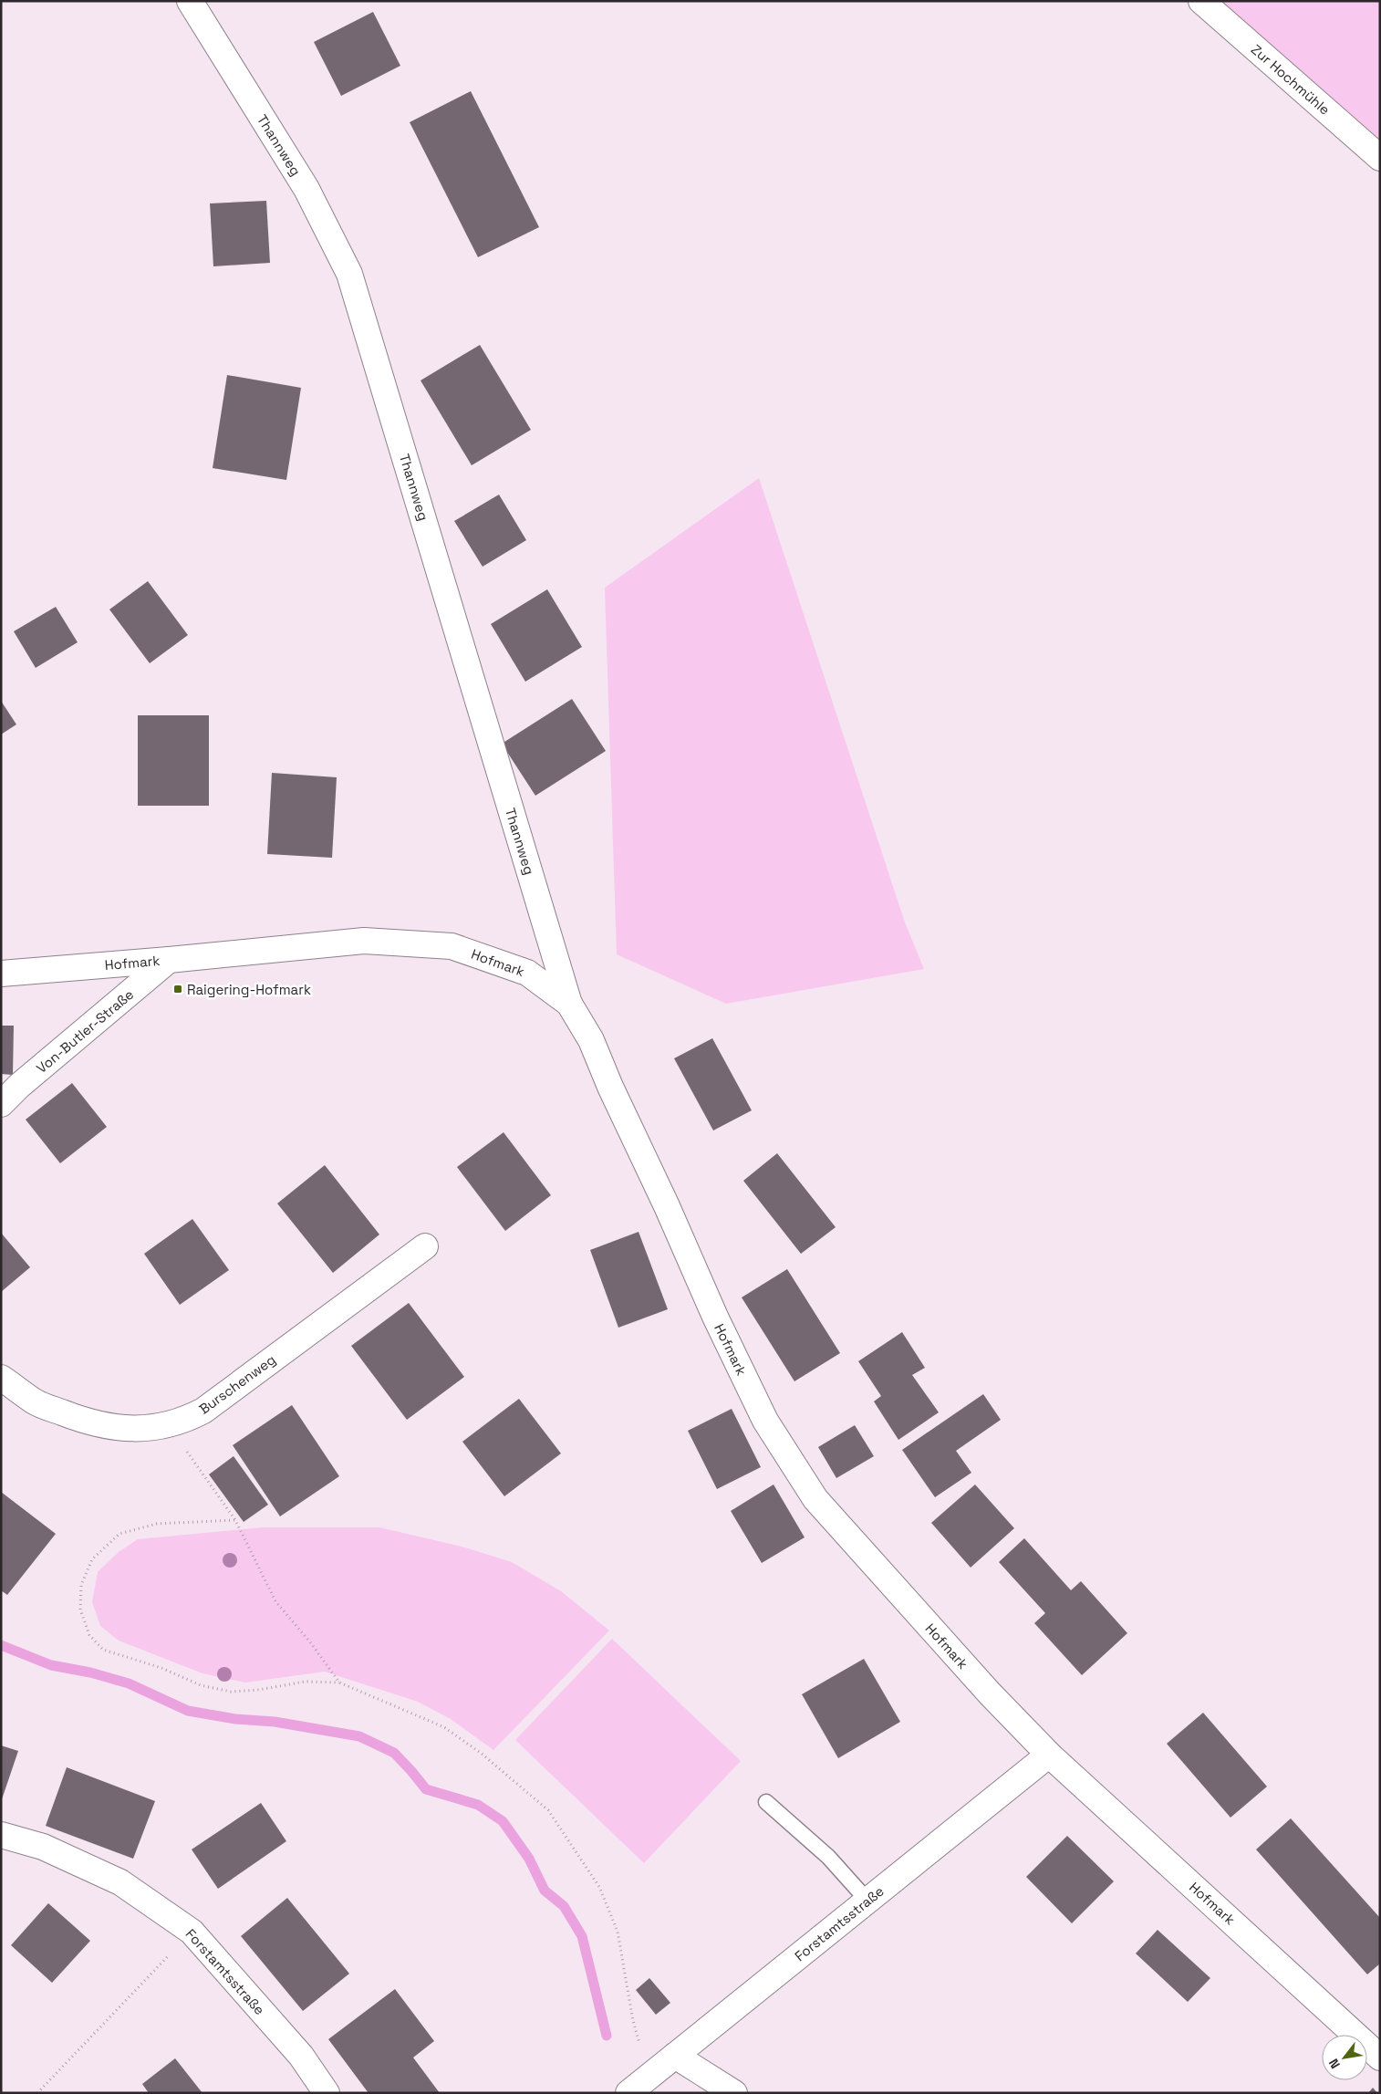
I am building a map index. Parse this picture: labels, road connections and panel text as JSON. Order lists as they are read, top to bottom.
{
  "streets": {
    "street": [
      "Zur Hochmühle",
      "Thannweg",
      "Hofmark",
      "Von-Butler-Straße",
      "Burschenweg",
      "Forstamtsstraße"
    ]
  },
  "crossings": [
    ["Thannweg", "Hofmark"],
    ["Hofmark", "Von-Butler-Straße"],
    ["Hofmark", "Forstamtsstraße"]
  ],
  "places": {
    "transit": ["Raigering-Hofmark"]
  },
  "north": "bottom left"
}
